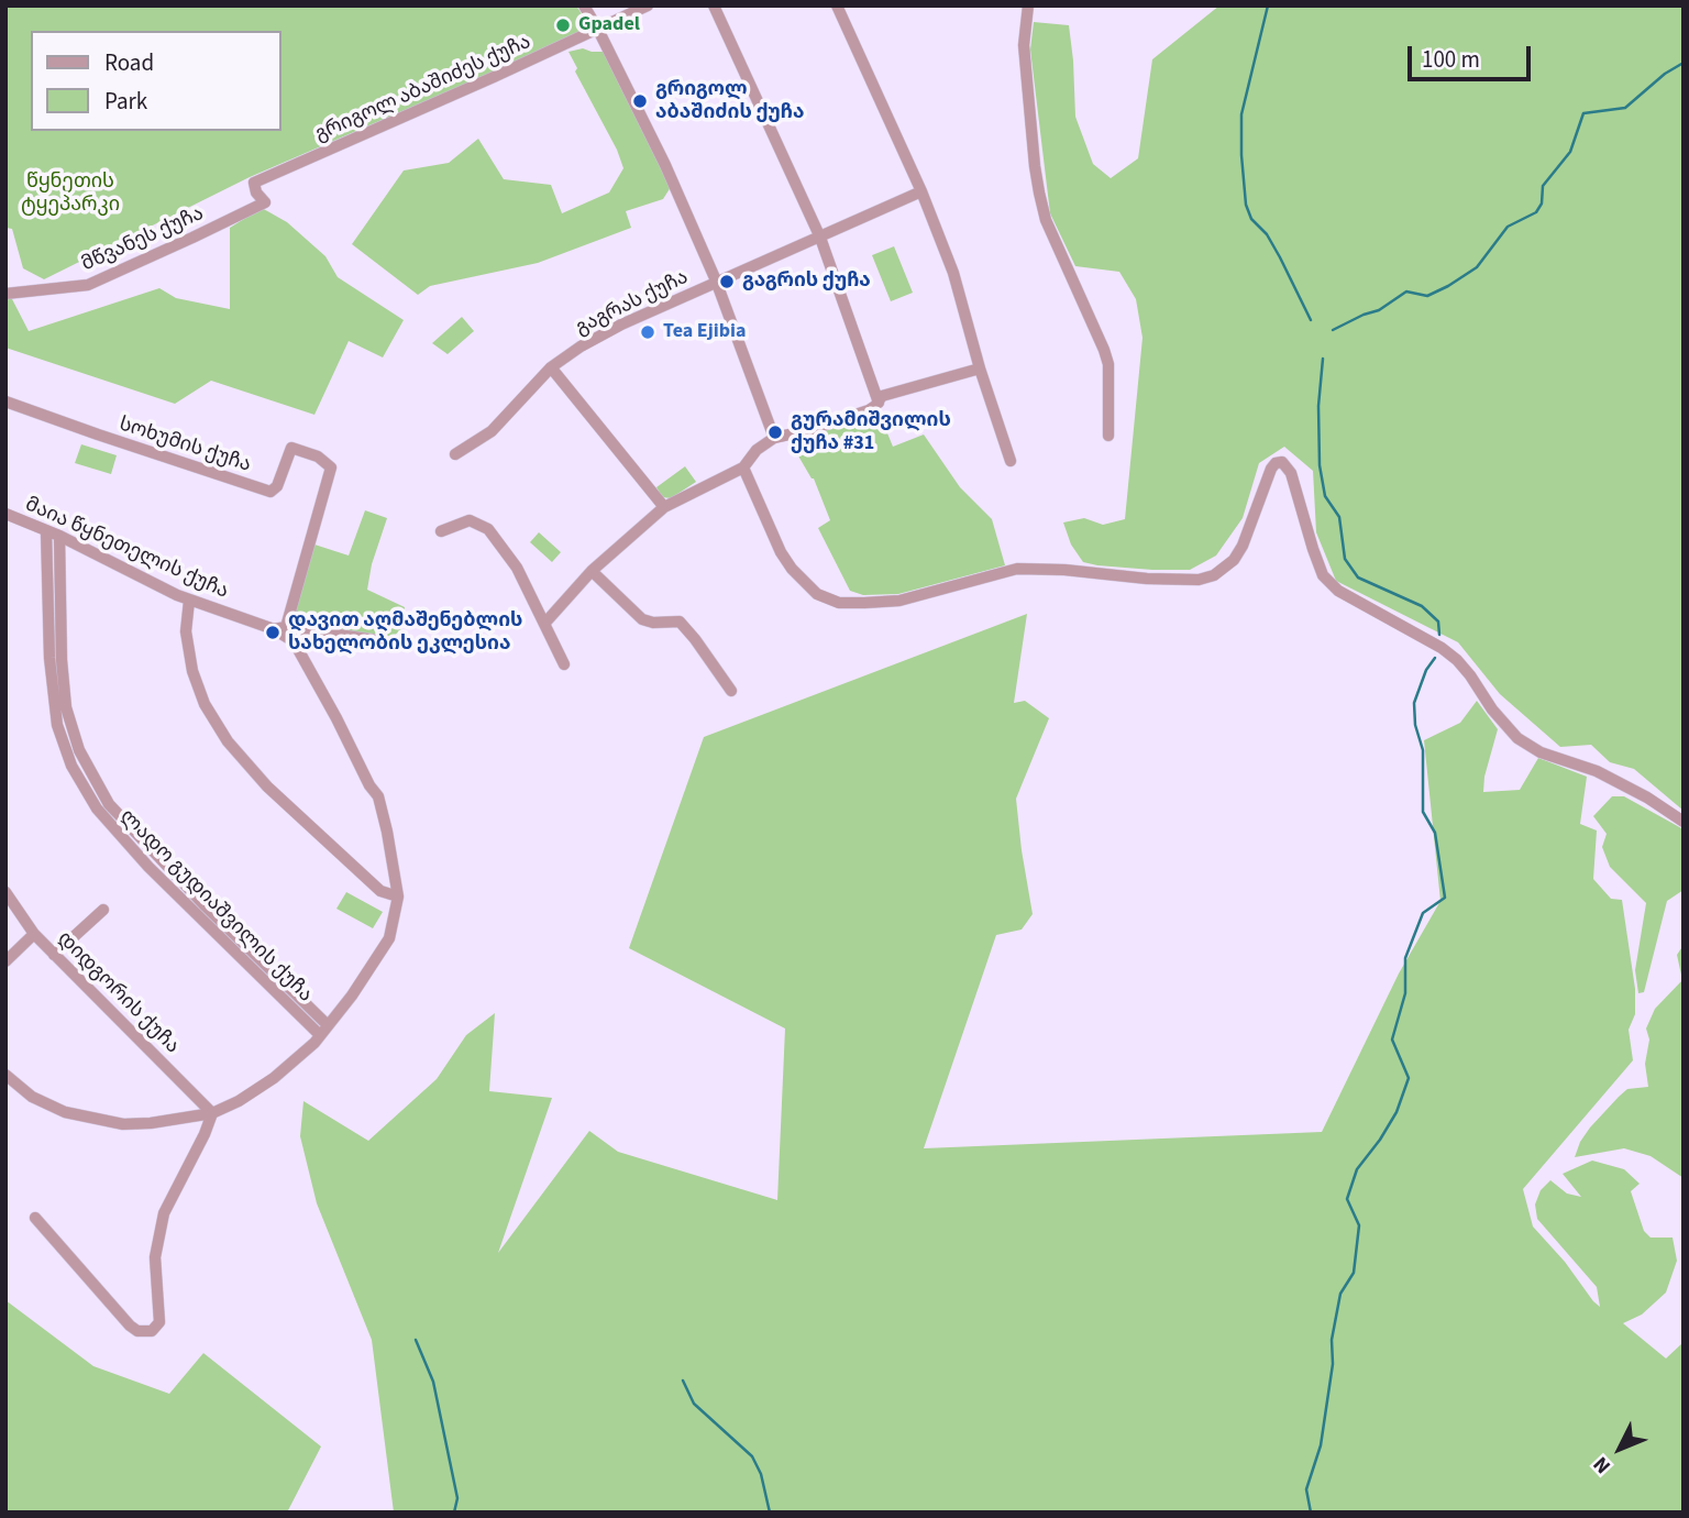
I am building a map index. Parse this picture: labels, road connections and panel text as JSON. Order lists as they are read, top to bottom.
{
  "streets": {
    "street": [
      "გრიგოლ აბაშიძეს ქუჩა",
      "მწვანეს ქუჩა",
      "გაგრას ქუჩა",
      "სოხუმის ქუჩა",
      "მაია წყნეთელის ქუჩა",
      "ლადო გუდიაშვილის ქუჩა",
      "დიდგორის ქუჩა"
    ]
  },
  "crossings": [
    ["გრიგოლ აბაშიძეს ქუჩა", "მწვანეს ქუჩა"],
    ["მაია წყნეთელის ქუჩა", "ლადო გუდიაშვილის ქუჩა"],
    ["მაია წყნეთელის ქუჩა", "დიდგორის ქუჩა"]
  ],
  "parks": ["წყნეთის ტყეპარკი"],
  "places": [
    "Gpadel",
    "გრიგოლ აბაშიძის ქუჩა",
    "გაგრის ქუჩა",
    "Tea Ejibia",
    "გურამიშვილის ქუჩა #31",
    "დავით აღმაშენებლის სახელობის ეკლესია"
  ],
  "legend": ["Road", "Park"],
  "scale_bar": "100 m",
  "north": "bottom left"
}
